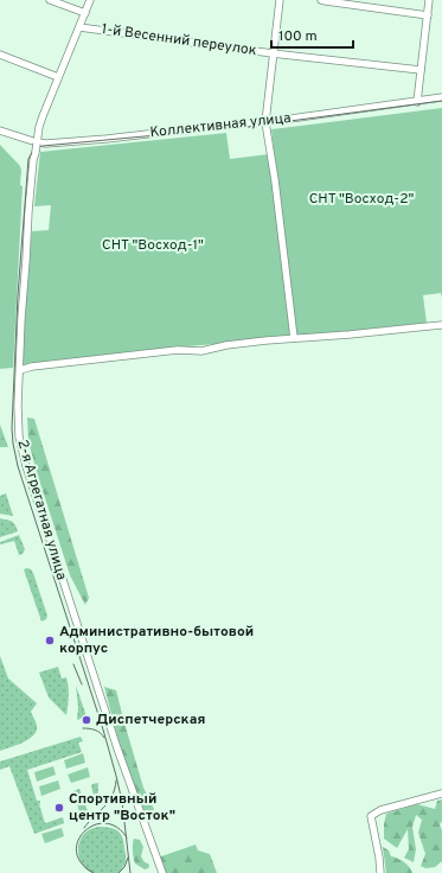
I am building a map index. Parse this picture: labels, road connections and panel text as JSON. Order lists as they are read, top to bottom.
{
  "streets": {
    "street": ["1-й Весенний переулок", "Коллективная улица", "2-я Агрегатная улица"]
  },
  "crossings": [
    ["1-й Весенний переулок", "2-я Агрегатная улица"],
    ["Коллективная улица", "2-я Агрегатная улица"]
  ],
  "parks": ["СНТ \"Восход-2\"", "СНТ \"Восход-1\""],
  "places": ["Административно-бытовой корпус", "Диспетчерская", "Спортивный центр \"Восток\""],
  "scale_bar": "100 m"
}
